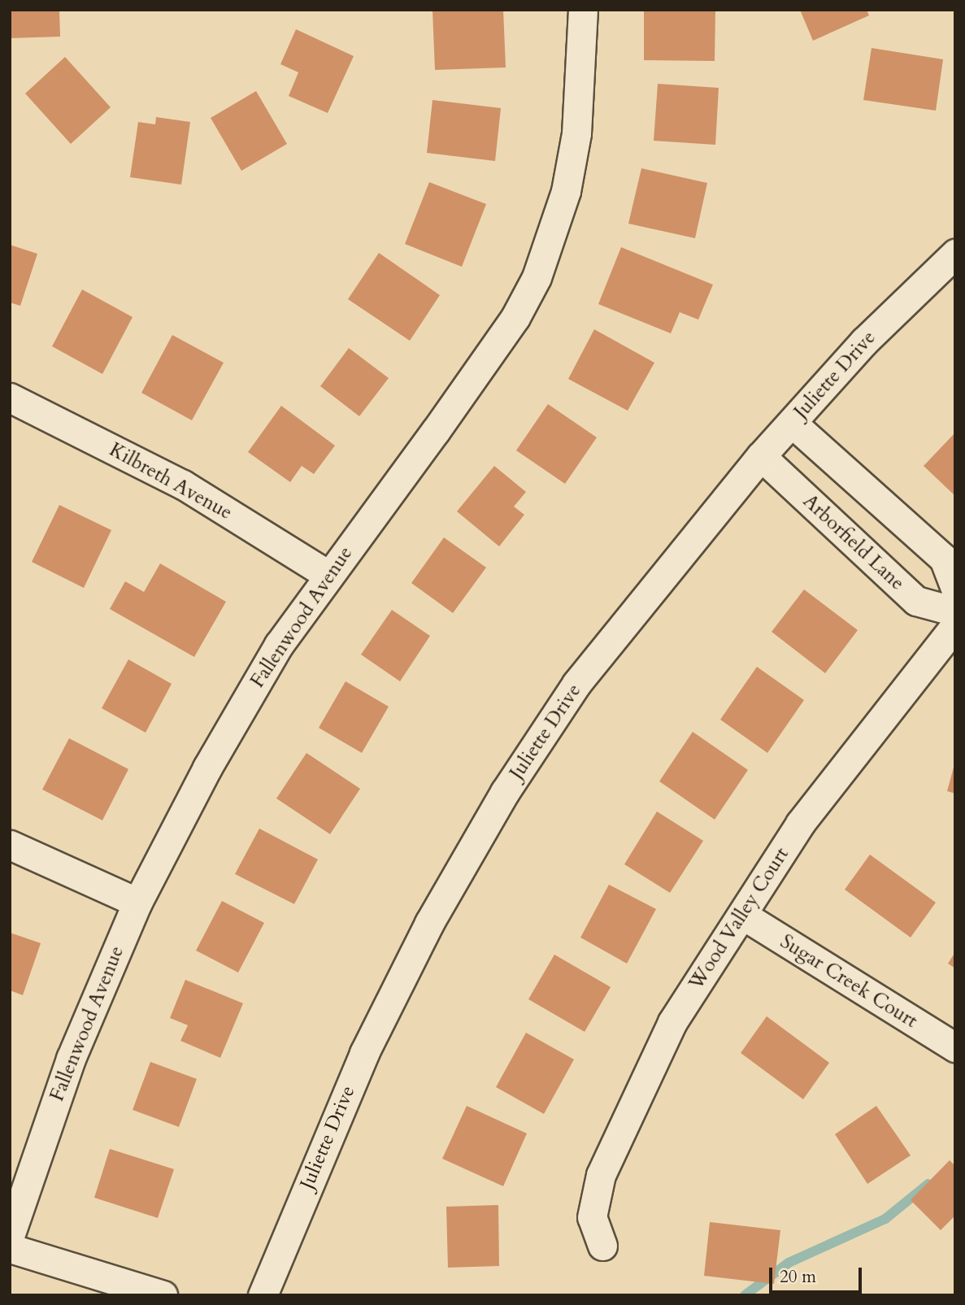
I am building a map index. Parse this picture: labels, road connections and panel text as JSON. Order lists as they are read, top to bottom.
{
  "streets": {
    "street": [
      "Juliette Drive",
      "Kilbreth Avenue",
      "Arborfield Lane",
      "Fallenwood Avenue",
      "Wood Valley Court",
      "Sugar Creek Court"
    ]
  },
  "crossings": [
    ["Juliette Drive", "Arborfield Lane"],
    ["Kilbreth Avenue", "Fallenwood Avenue"],
    ["Wood Valley Court", "Sugar Creek Court"]
  ],
  "scale_bar": "20 m"
}
